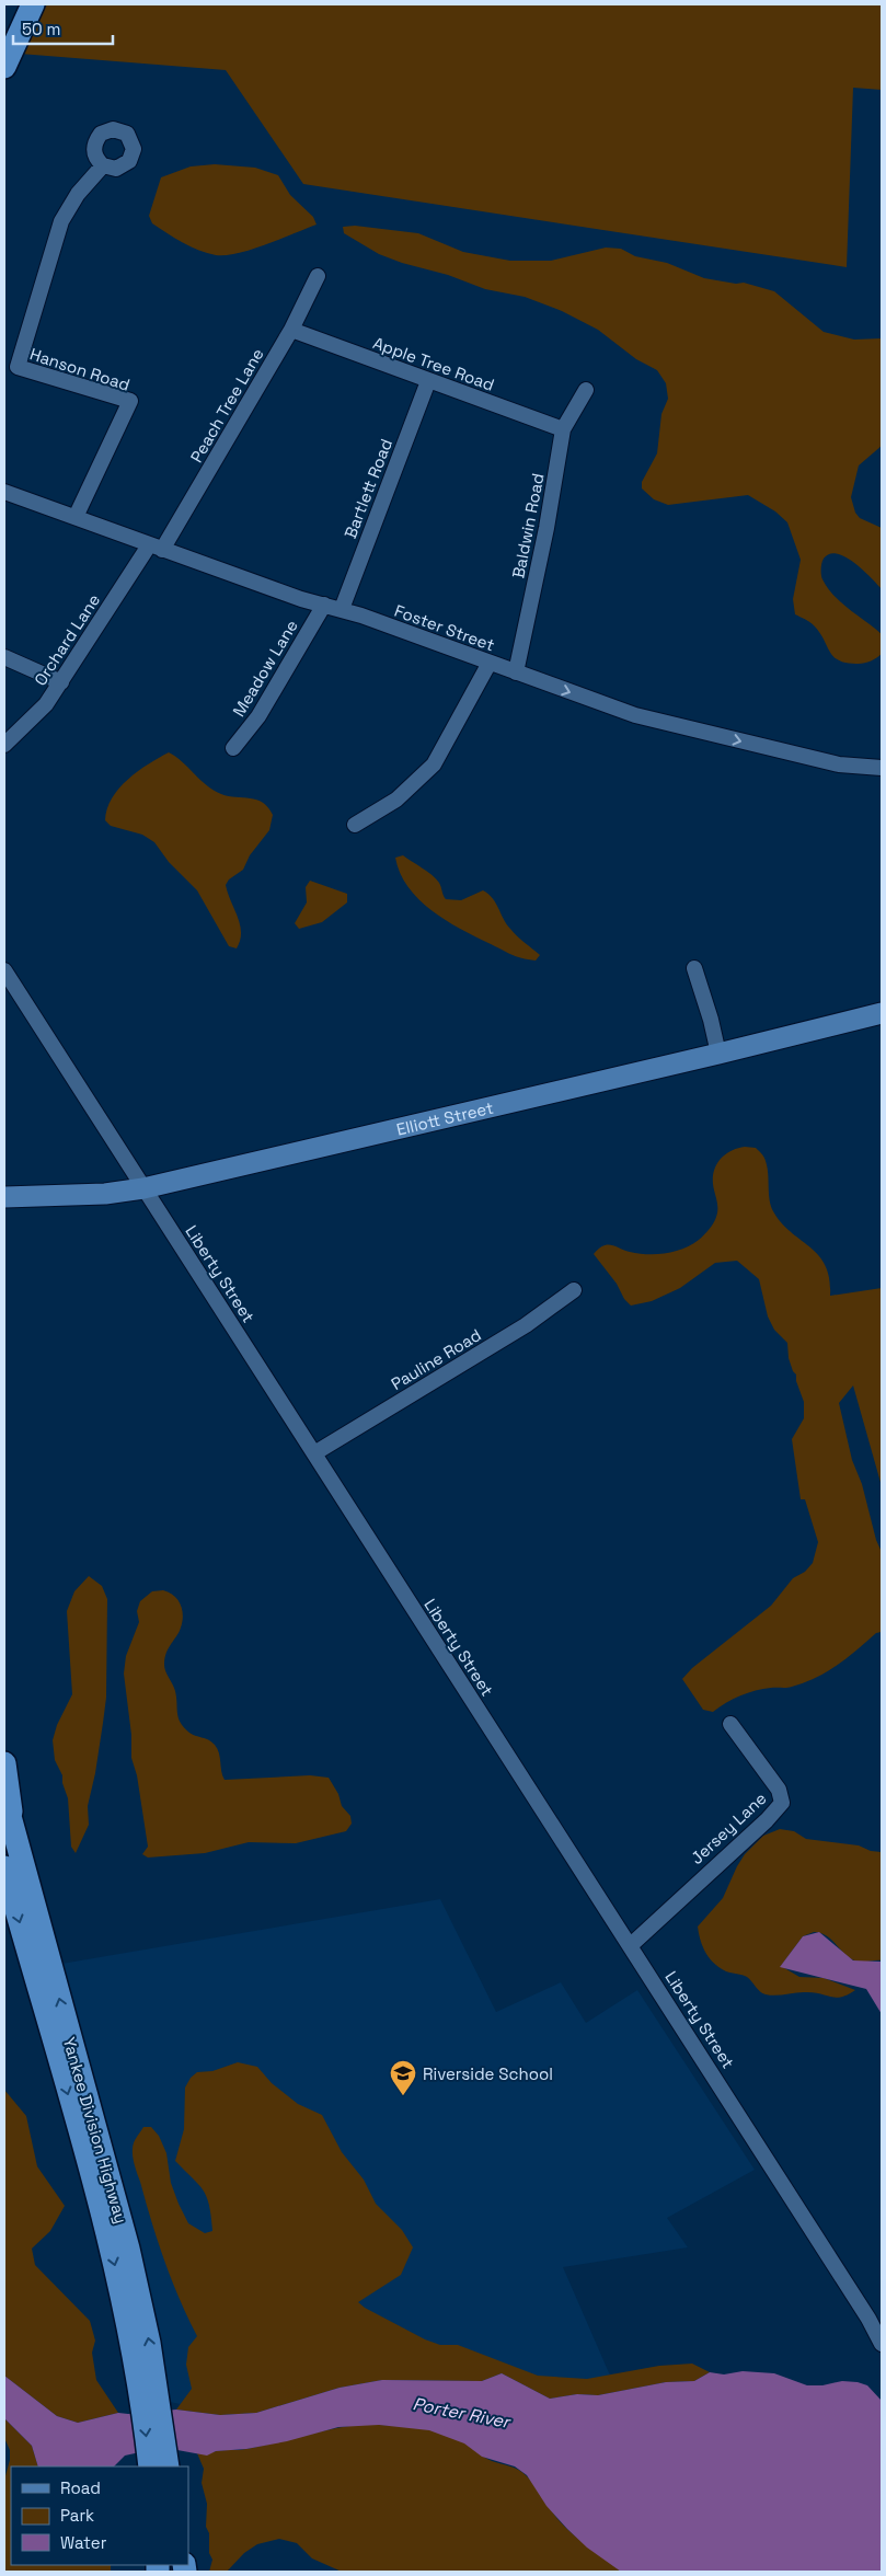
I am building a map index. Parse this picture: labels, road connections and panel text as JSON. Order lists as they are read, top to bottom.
{
  "streets": {
    "highway": ["Yankee Division Highway"],
    "main road": ["Elliott Street"],
    "street": [
      "Apple Tree Road",
      "Hanson Road",
      "Peach Tree Lane",
      "Bartlett Road",
      "Baldwin Road",
      "Foster Street",
      "Orchard Lane",
      "Meadow Lane",
      "Liberty Street",
      "Pauline Road",
      "Jersey Lane"
    ]
  },
  "crossings": [
    ["Apple Tree Road", "Peach Tree Lane"],
    ["Apple Tree Road", "Bartlett Road"],
    ["Apple Tree Road", "Baldwin Road"],
    ["Hanson Road", "Foster Street"],
    ["Peach Tree Lane", "Foster Street"],
    ["Peach Tree Lane", "Orchard Lane"],
    ["Bartlett Road", "Foster Street"],
    ["Baldwin Road", "Foster Street"],
    ["Foster Street", "Orchard Lane"],
    ["Foster Street", "Meadow Lane"],
    ["Elliott Street", "Liberty Street"],
    ["Liberty Street", "Pauline Road"],
    ["Liberty Street", "Jersey Lane"]
  ],
  "one_way": ["Foster Street"],
  "water": ["Porter River"],
  "places": {
    "school or university": ["Riverside School"]
  },
  "legend": ["Road", "Park", "Water"],
  "scale_bar": "50 m"
}
